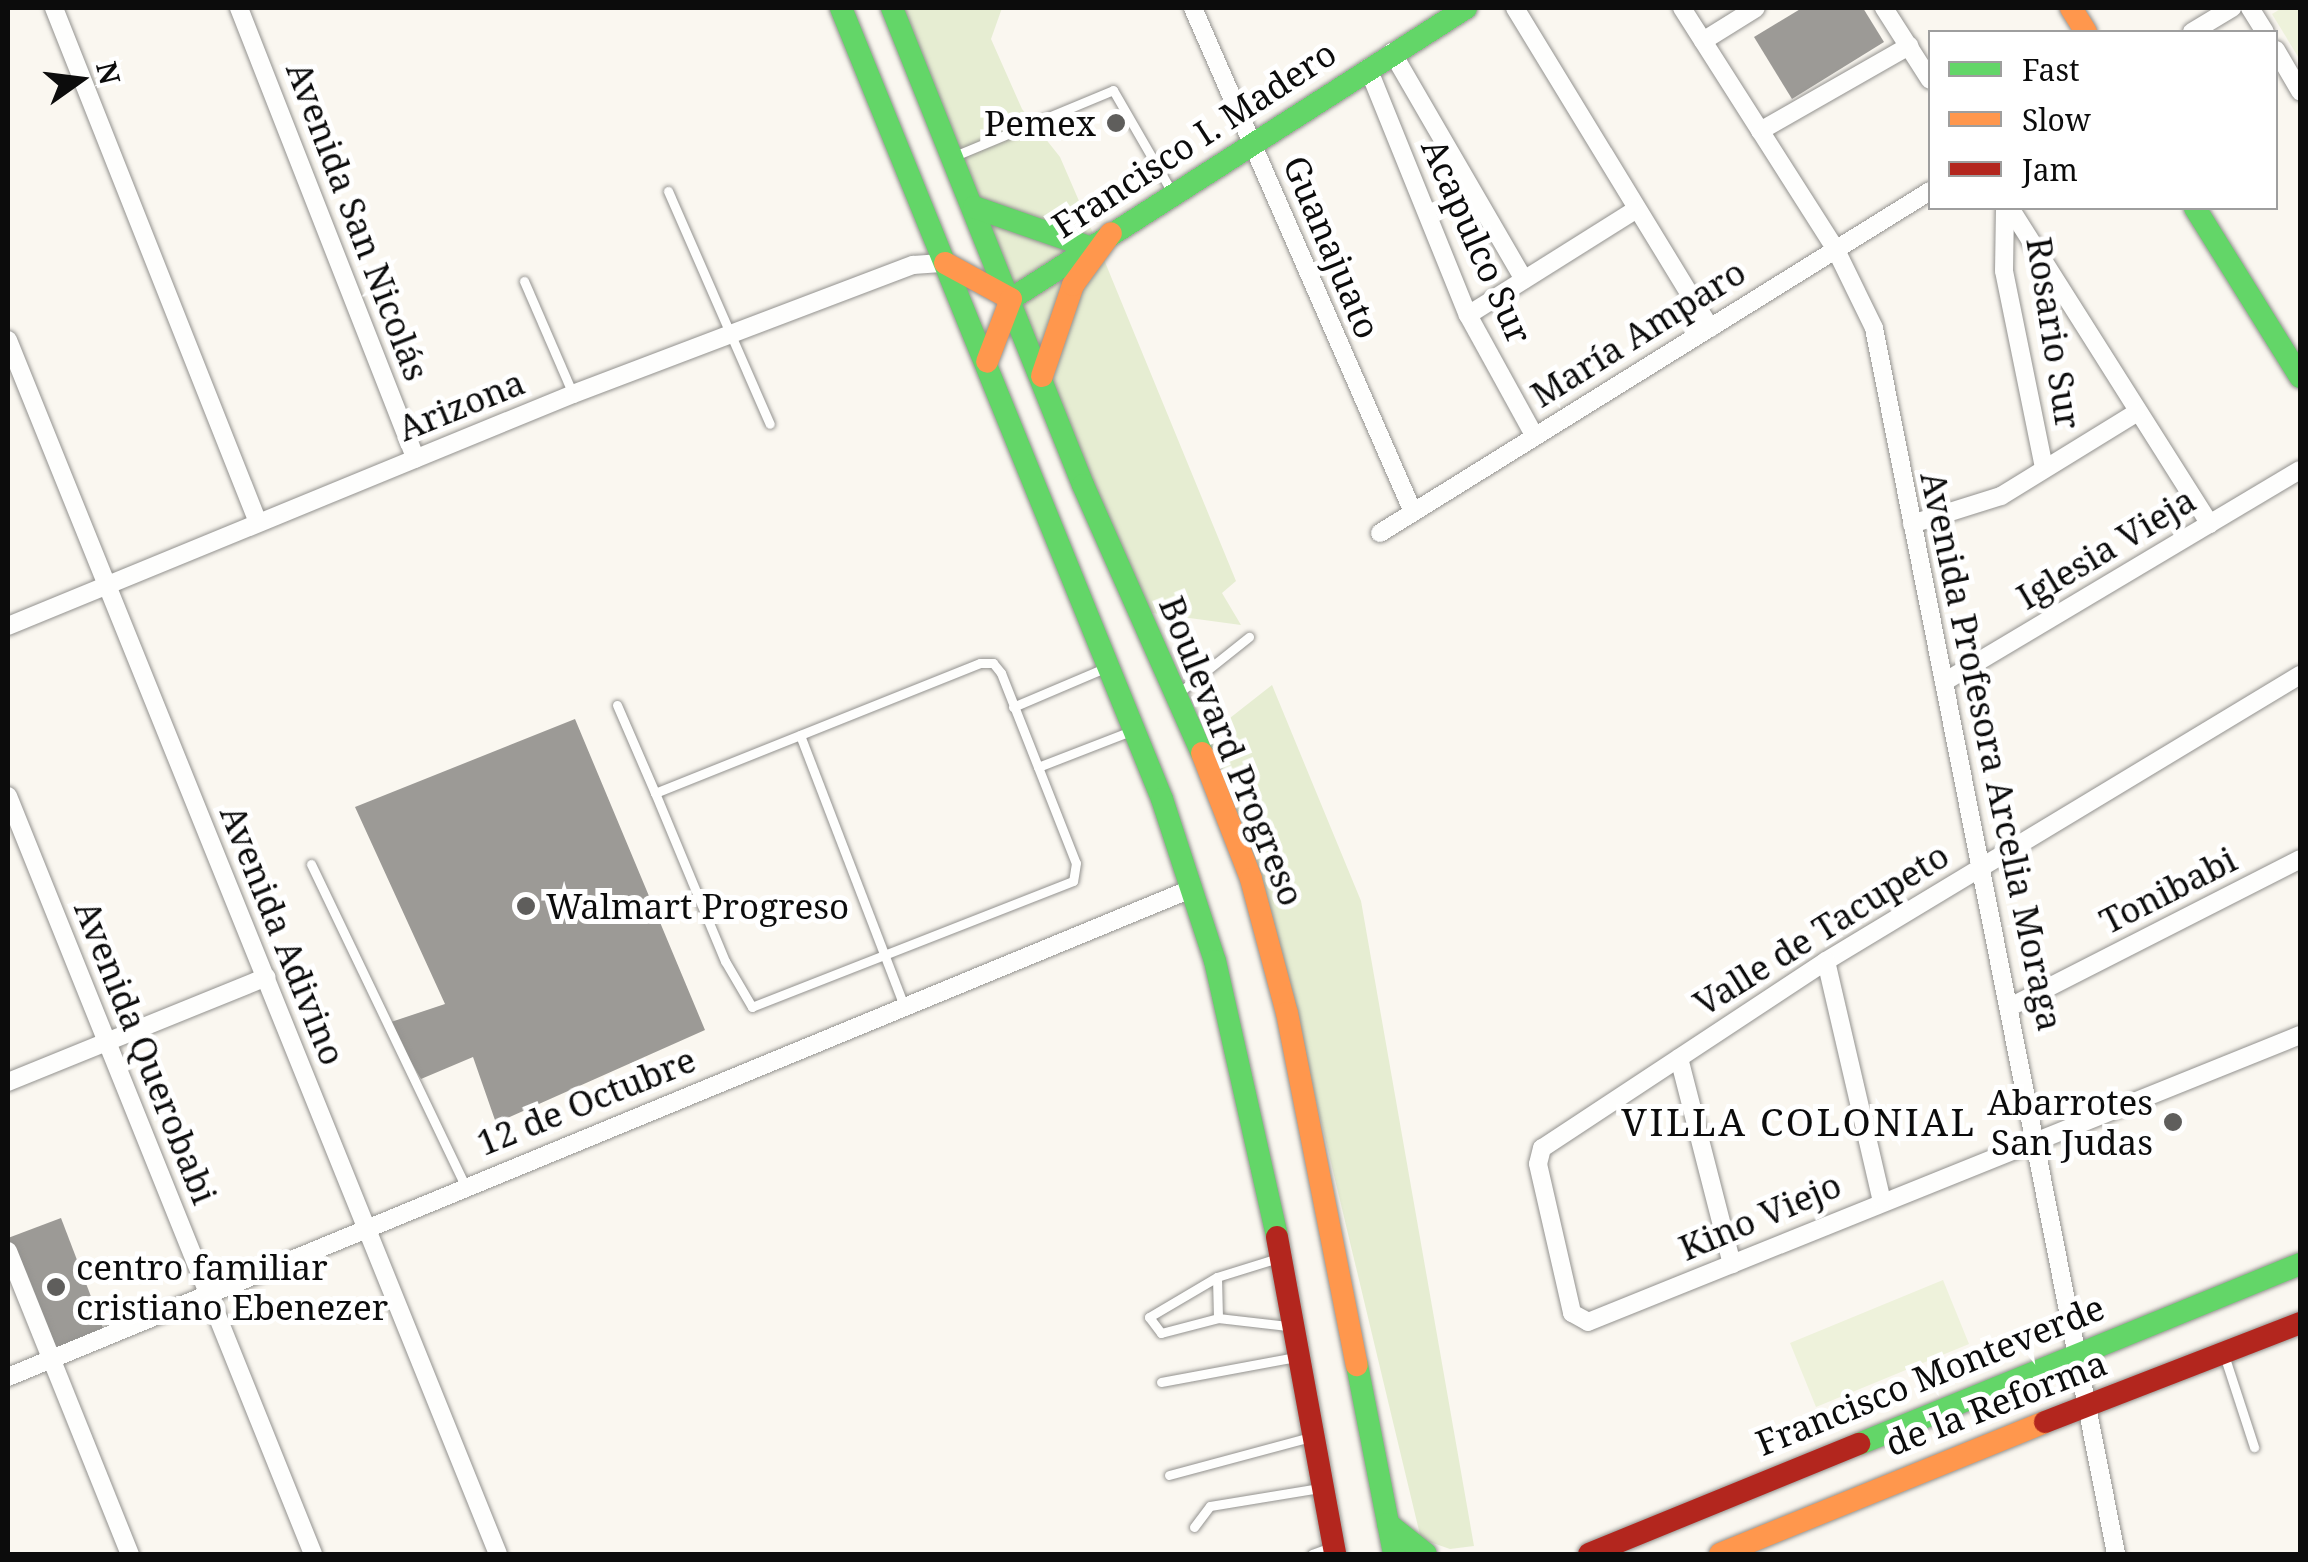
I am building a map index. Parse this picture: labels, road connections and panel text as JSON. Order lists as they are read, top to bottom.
{
  "streets": {
    "main road": [
      "Francisco I. Madero",
      "Boulevard Progreso",
      "Francisco Monteverde",
      "de la Reforma"
    ],
    "street": [
      "Avenida San Nicolás",
      "Acapulco Sur",
      "Guanajuato",
      "María Amparo",
      "Rosario Sur",
      "Arizona",
      "Iglesia Vieja",
      "Avenida Profesora Arcelia Moraga",
      "Tonibabi",
      "Valle de Tacupeto",
      "Avenida Adivino",
      "Avenida Querobabi",
      "12 de Octubre",
      "Kino Viejo"
    ]
  },
  "crossings": [
    ["Francisco I. Madero", "Acapulco Sur"],
    ["Francisco I. Madero", "Guanajuato"],
    ["Francisco I. Madero", "Boulevard Progreso"],
    ["Avenida San Nicolás", "Arizona"],
    ["Acapulco Sur", "María Amparo"],
    ["Guanajuato", "María Amparo"],
    ["María Amparo", "Avenida Profesora Arcelia Moraga"],
    ["Arizona", "Avenida Adivino"],
    ["Iglesia Vieja", "Avenida Profesora Arcelia Moraga"],
    ["Avenida Profesora Arcelia Moraga", "Tonibabi"],
    ["Avenida Profesora Arcelia Moraga", "Valle de Tacupeto"],
    ["Avenida Profesora Arcelia Moraga", "Kino Viejo"],
    ["Avenida Profesora Arcelia Moraga", "Francisco Monteverde"],
    ["Avenida Profesora Arcelia Moraga", "de la Reforma"],
    ["Valle de Tacupeto", "Kino Viejo"],
    ["Avenida Adivino", "12 de Octubre"],
    ["Avenida Querobabi", "12 de Octubre"]
  ],
  "districts": ["VILLA COLONIAL"],
  "places": [
    "Pemex",
    "Walmart Progreso",
    "Abarrotes San Judas",
    "centro familiar cristiano Ebenezer"
  ],
  "legend": ["Fast", "Slow", "Jam"],
  "north": "right"
}
